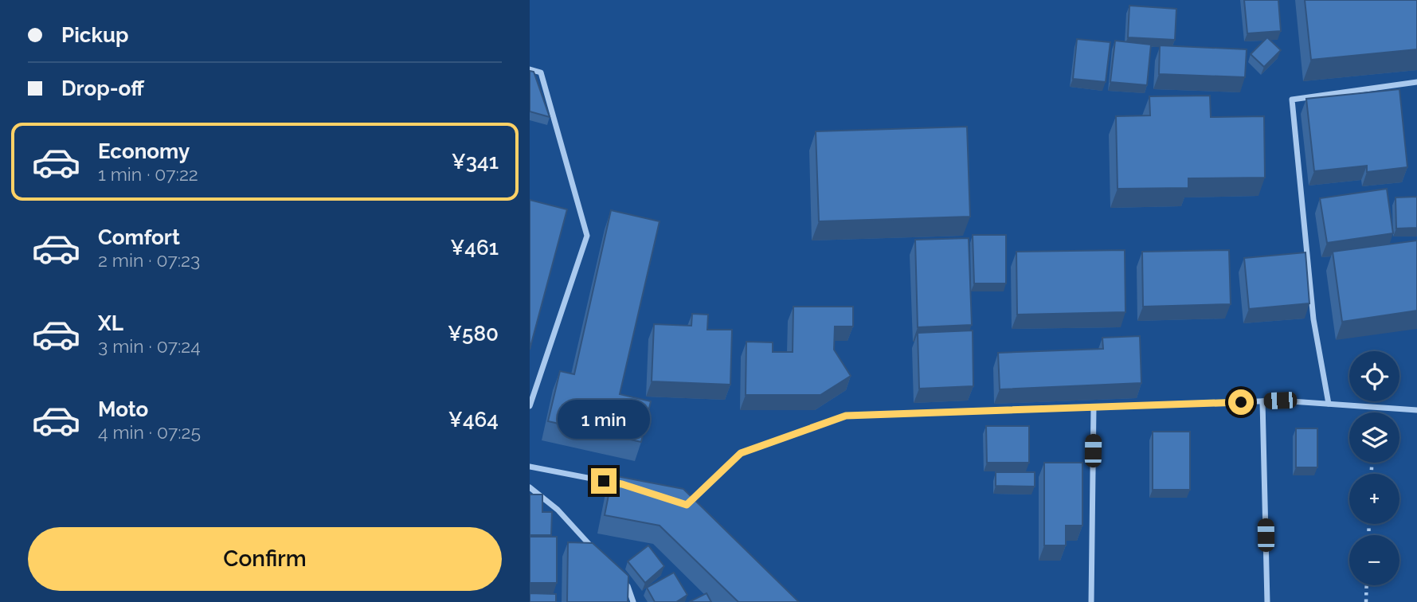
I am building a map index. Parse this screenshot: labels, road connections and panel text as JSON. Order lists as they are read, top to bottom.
{
  "page": {
    "banner": ["Pickup", "Drop-off"],
    "list": [
      {
        "name": "Economy",
        "note": "1 min · 07:22",
        "value": "¥341"
      },
      {
        "name": "Comfort",
        "note": "2 min · 07:23",
        "value": "¥461"
      },
      {
        "name": "XL",
        "note": "3 min · 07:24",
        "value": "¥580"
      },
      {
        "name": "Moto",
        "note": "4 min · 07:25",
        "value": "¥464"
      }
    ],
    "map_buttons": ["+", "−"],
    "bubble": "1 min",
    "buttons": "Confirm"
  }
}
